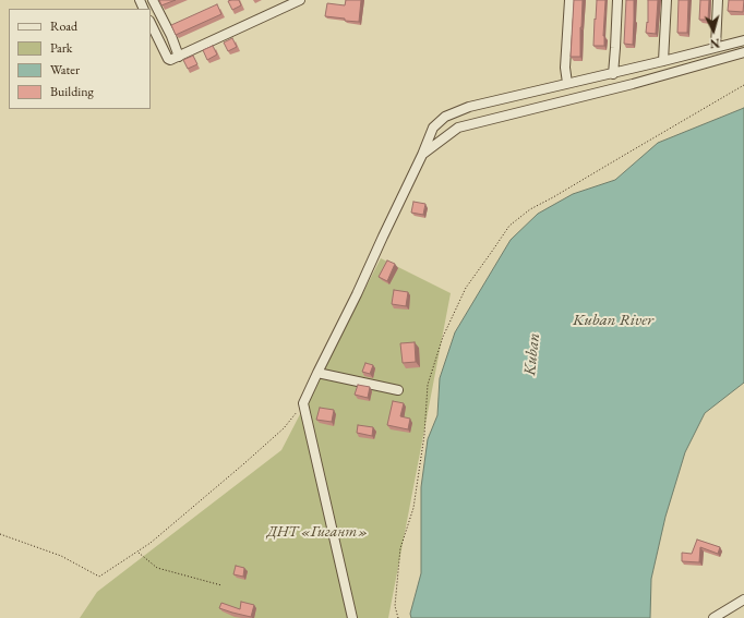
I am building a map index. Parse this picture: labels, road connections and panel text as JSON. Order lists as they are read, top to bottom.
{
  "water": ["Kuban River", "Kuban"],
  "parks": ["ДНТ «Гигант»"],
  "legend": [
    "Road",
    "Park",
    "Water",
    "Building"
  ],
  "north": "bottom"
}
